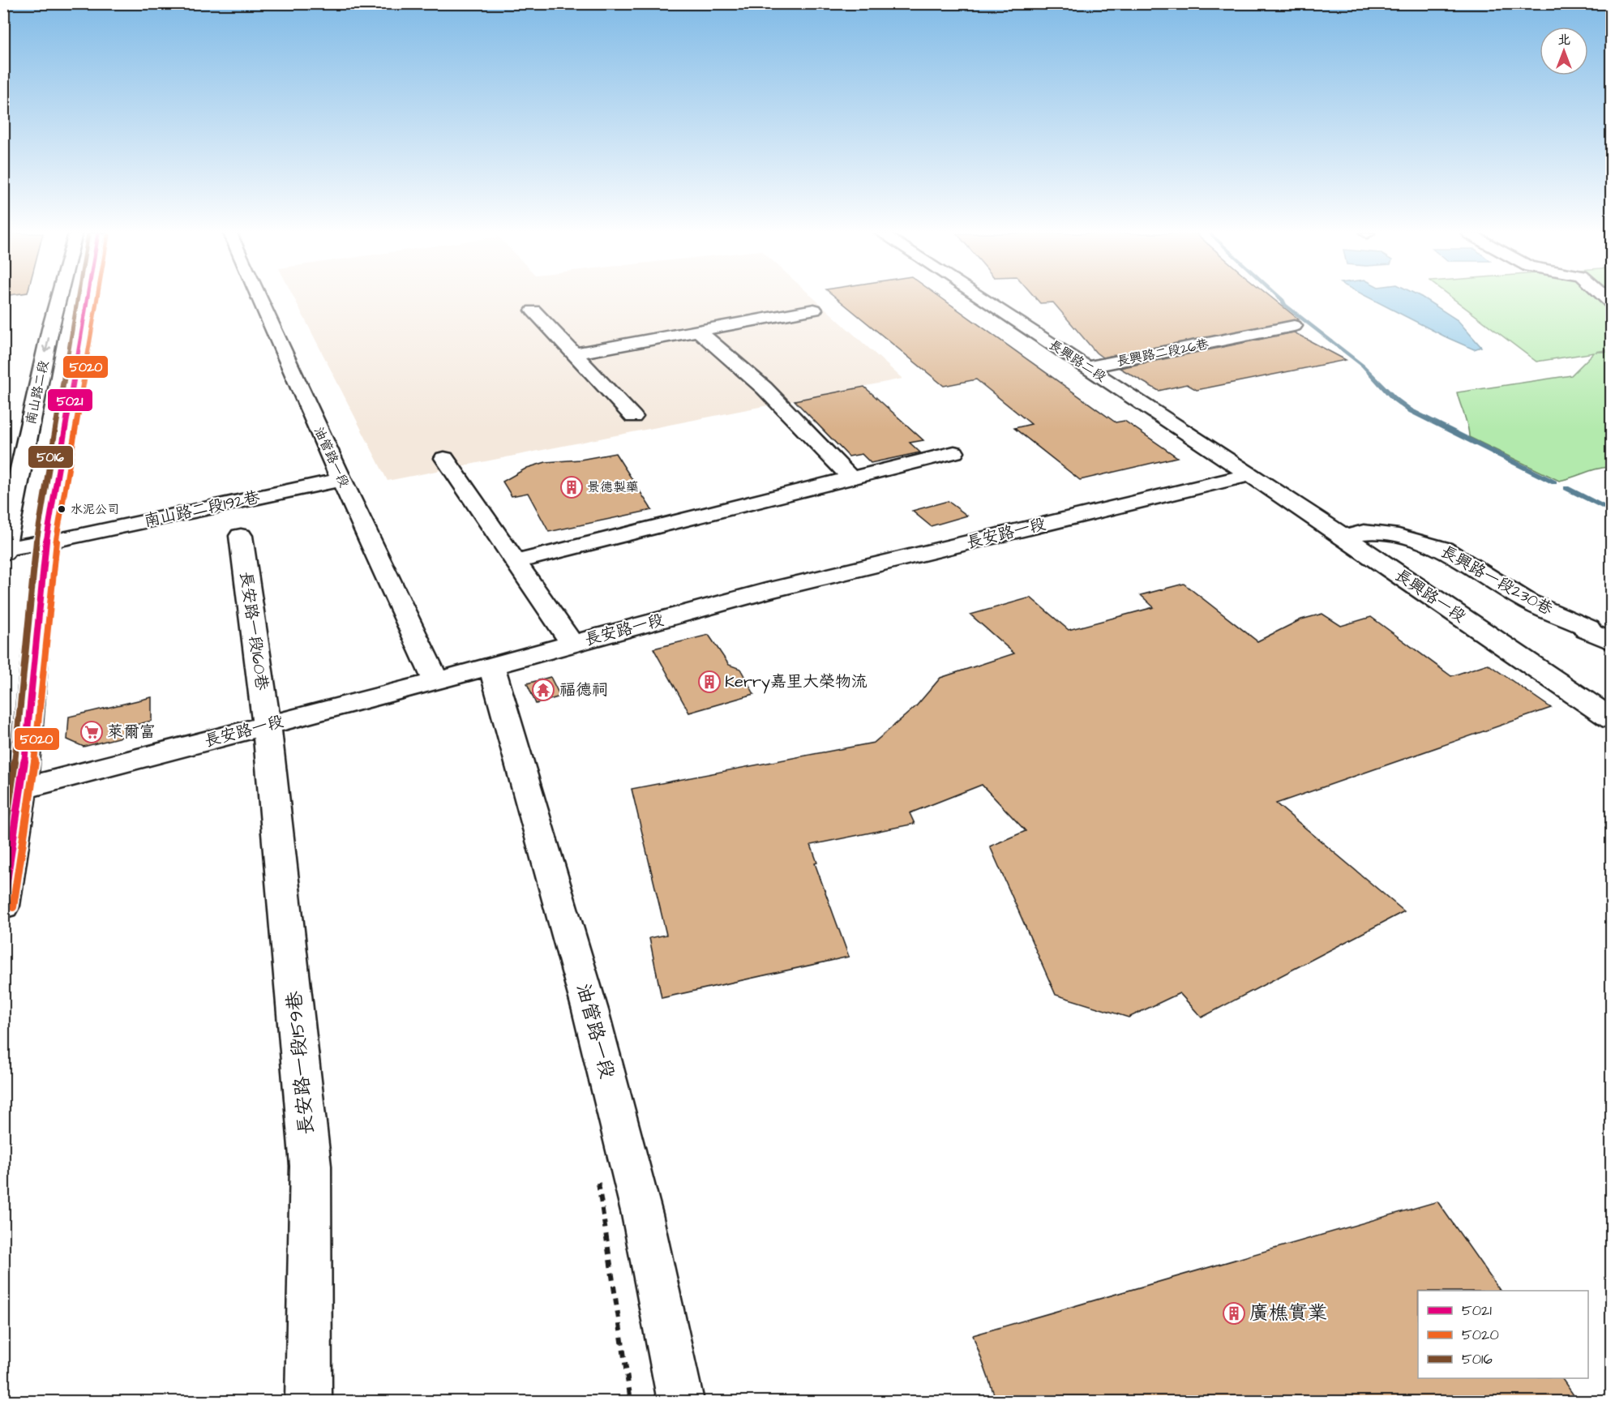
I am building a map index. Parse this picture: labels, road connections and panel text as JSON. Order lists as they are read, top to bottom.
{
  "streets": {
    "street": [
      "長興路二段26巷",
      "長興路二段",
      "南山路二段",
      "油管路一段",
      "南山路二段192巷",
      "長安路一段",
      "長興路一段230巷",
      "長興路一段",
      "長安路一段160巷",
      "長安路一段159巷"
    ]
  },
  "crossings": [
    ["長興路二段26巷", "長興路二段"],
    ["長興路二段", "長安路一段"],
    ["長興路二段", "長興路一段"],
    ["南山路二段", "南山路二段192巷"],
    ["油管路一段", "南山路二段192巷"],
    ["油管路一段", "長安路一段"],
    ["長安路一段", "長興路一段"],
    ["長安路一段", "長安路一段160巷"],
    ["長安路一段", "長安路一段159巷"],
    ["長興路一段230巷", "長興路一段"],
    ["長安路一段160巷", "長安路一段159巷"]
  ],
  "places": {
    "building": ["景德製藥", "Kerry嘉里大榮物流", "廣樵實業"],
    "other": ["水泥公司"],
    "temple": ["福德祠"],
    "supermarket": ["萊爾富"]
  },
  "lines": ["transit line 5021", "transit line 5020", "transit line 5016"],
  "legend": ["5021", "5020", "5016"],
  "north": "top"
}
